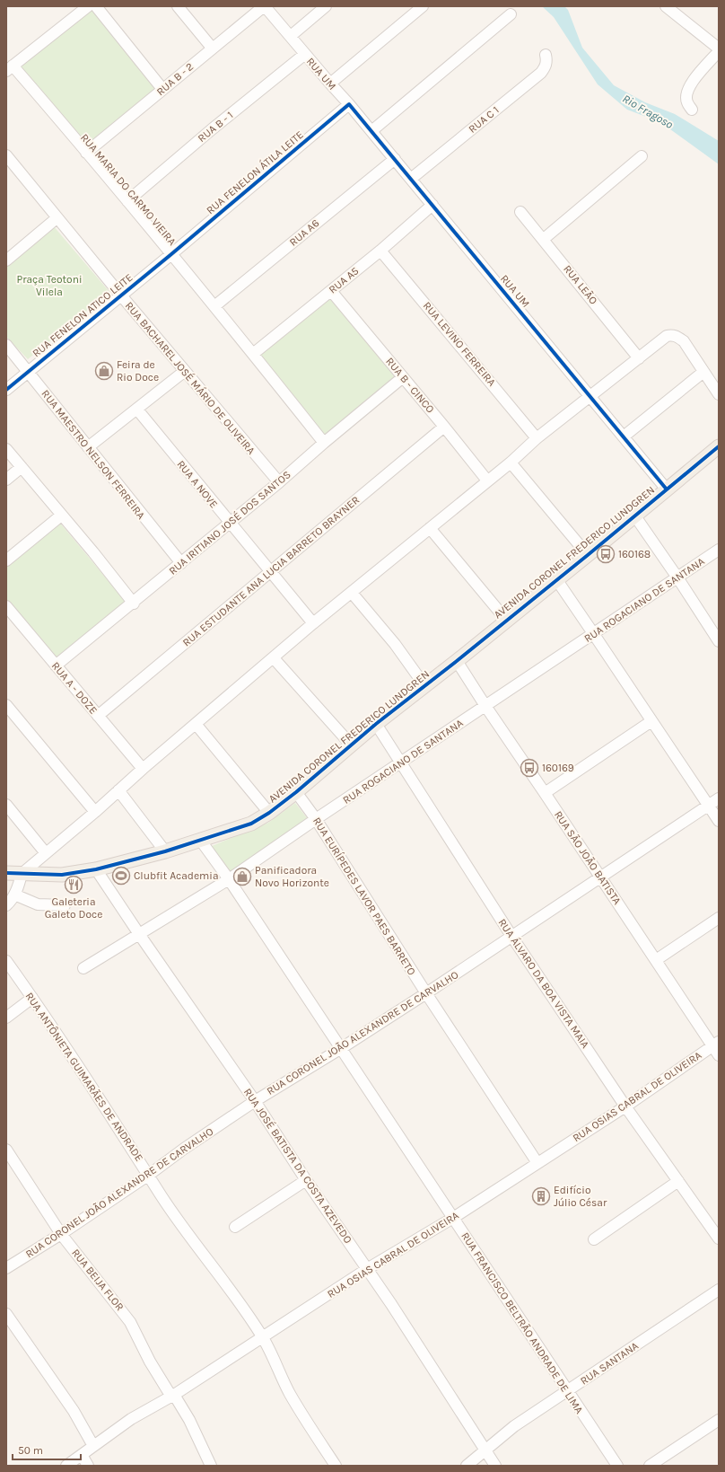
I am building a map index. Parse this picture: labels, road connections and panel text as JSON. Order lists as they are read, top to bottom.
{
  "streets": {
    "main road": ["AVENIDA CORONEL FREDERICO LUNDGREN"],
    "street": [
      "RUA UM",
      "RUA B - 2",
      "RUA C 1",
      "RUA B - 1",
      "RUA FENELON ÁTILA LEITE",
      "RUA MARIA DO CARMO VIEIRA",
      "RUA A6",
      "RUA A5",
      "RUA LEÃO",
      "RUA FENELON ATICO LEITE",
      "RUA LEVINO FERREIRA",
      "RUA BACHAREL JOSÉ MÁRIO DE OLIVEIRA",
      "RUA B - CINCO",
      "RUA MAESTRO NELSON FERREIRA",
      "RUA A NOVE",
      "RUA IRITIANO JOSÉ DOS SANTOS",
      "RUA ESTUDANTE ANA LUCIA BARRETO BRAYNER",
      "RUA ROGACIANO DE SANTANA",
      "RUA A - DOZE",
      "RUA SÃO JOÃO BATISTA",
      "RUA EURÍPEDES LAVOR PAES BARRETO",
      "RUA ÁLVARO DA BOA VISTA MAIA",
      "RUA CORONEL JOÃO ALEXANDRE DE CARVALHO",
      "RUA ANTÔNIETA GUIMARÃES DE ANDRADE",
      "RUA OSIAS CABRAL DE OLIVEIRA",
      "RUA JOSÉ BATISTA DA COSTA AZEVEDO",
      "RUA BEIJA FLOR",
      "RUA FRANCISCO BELTRÃO ANDRADE DE LIMA",
      "RUA SANTANA"
    ]
  },
  "crossings": [
    ["RUA UM", "RUA B - 2"],
    ["RUA UM", "RUA C 1"],
    ["RUA UM", "RUA B - 1"],
    ["RUA UM", "RUA FENELON ÁTILA LEITE"],
    ["RUA UM", "RUA A6"],
    ["RUA UM", "RUA A5"],
    ["RUA UM", "AVENIDA CORONEL FREDERICO LUNDGREN"],
    ["RUA B - 2", "RUA MARIA DO CARMO VIEIRA"],
    ["RUA B - 1", "RUA MARIA DO CARMO VIEIRA"],
    ["RUA FENELON ÁTILA LEITE", "RUA MARIA DO CARMO VIEIRA"],
    ["RUA FENELON ÁTILA LEITE", "RUA FENELON ATICO LEITE"],
    ["RUA MARIA DO CARMO VIEIRA", "RUA A6"],
    ["RUA MARIA DO CARMO VIEIRA", "RUA A5"],
    ["RUA MARIA DO CARMO VIEIRA", "RUA FENELON ATICO LEITE"],
    ["RUA MARIA DO CARMO VIEIRA", "RUA IRITIANO JOSÉ DOS SANTOS"],
    ["RUA A5", "RUA LEVINO FERREIRA"],
    ["RUA A5", "RUA B - CINCO"],
    ["RUA FENELON ATICO LEITE", "RUA BACHAREL JOSÉ MÁRIO DE OLIVEIRA"],
    ["RUA FENELON ATICO LEITE", "RUA MAESTRO NELSON FERREIRA"],
    ["RUA BACHAREL JOSÉ MÁRIO DE OLIVEIRA", "RUA IRITIANO JOSÉ DOS SANTOS"],
    ["RUA B - CINCO", "RUA IRITIANO JOSÉ DOS SANTOS"],
    ["RUA B - CINCO", "RUA ESTUDANTE ANA LUCIA BARRETO BRAYNER"],
    ["RUA MAESTRO NELSON FERREIRA", "RUA IRITIANO JOSÉ DOS SANTOS"],
    ["RUA A NOVE", "RUA IRITIANO JOSÉ DOS SANTOS"],
    ["RUA A NOVE", "RUA ESTUDANTE ANA LUCIA BARRETO BRAYNER"],
    ["RUA IRITIANO JOSÉ DOS SANTOS", "RUA A - DOZE"],
    ["AVENIDA CORONEL FREDERICO LUNDGREN", "RUA SÃO JOÃO BATISTA"],
    ["AVENIDA CORONEL FREDERICO LUNDGREN", "RUA EURÍPEDES LAVOR PAES BARRETO"],
    ["AVENIDA CORONEL FREDERICO LUNDGREN", "RUA ÁLVARO DA BOA VISTA MAIA"],
    ["AVENIDA CORONEL FREDERICO LUNDGREN", "RUA JOSÉ BATISTA DA COSTA AZEVEDO"],
    ["AVENIDA CORONEL FREDERICO LUNDGREN", "RUA FRANCISCO BELTRÃO ANDRADE DE LIMA"],
    ["RUA ESTUDANTE ANA LUCIA BARRETO BRAYNER", "RUA A - DOZE"],
    ["RUA ROGACIANO DE SANTANA", "RUA SÃO JOÃO BATISTA"],
    ["RUA ROGACIANO DE SANTANA", "RUA EURÍPEDES LAVOR PAES BARRETO"],
    ["RUA ROGACIANO DE SANTANA", "RUA ÁLVARO DA BOA VISTA MAIA"],
    ["RUA ROGACIANO DE SANTANA", "RUA JOSÉ BATISTA DA COSTA AZEVEDO"],
    ["RUA ROGACIANO DE SANTANA", "RUA FRANCISCO BELTRÃO ANDRADE DE LIMA"],
    ["RUA SÃO JOÃO BATISTA", "RUA CORONEL JOÃO ALEXANDRE DE CARVALHO"],
    ["RUA SÃO JOÃO BATISTA", "RUA OSIAS CABRAL DE OLIVEIRA"],
    ["RUA EURÍPEDES LAVOR PAES BARRETO", "RUA CORONEL JOÃO ALEXANDRE DE CARVALHO"],
    ["RUA EURÍPEDES LAVOR PAES BARRETO", "RUA OSIAS CABRAL DE OLIVEIRA"],
    ["RUA ÁLVARO DA BOA VISTA MAIA", "RUA CORONEL JOÃO ALEXANDRE DE CARVALHO"],
    ["RUA ÁLVARO DA BOA VISTA MAIA", "RUA OSIAS CABRAL DE OLIVEIRA"],
    ["RUA CORONEL JOÃO ALEXANDRE DE CARVALHO", "RUA ANTÔNIETA GUIMARÃES DE ANDRADE"],
    ["RUA CORONEL JOÃO ALEXANDRE DE CARVALHO", "RUA JOSÉ BATISTA DA COSTA AZEVEDO"],
    ["RUA CORONEL JOÃO ALEXANDRE DE CARVALHO", "RUA BEIJA FLOR"],
    ["RUA CORONEL JOÃO ALEXANDRE DE CARVALHO", "RUA FRANCISCO BELTRÃO ANDRADE DE LIMA"],
    ["RUA ANTÔNIETA GUIMARÃES DE ANDRADE", "RUA OSIAS CABRAL DE OLIVEIRA"],
    ["RUA OSIAS CABRAL DE OLIVEIRA", "RUA JOSÉ BATISTA DA COSTA AZEVEDO"],
    ["RUA OSIAS CABRAL DE OLIVEIRA", "RUA BEIJA FLOR"],
    ["RUA OSIAS CABRAL DE OLIVEIRA", "RUA FRANCISCO BELTRÃO ANDRADE DE LIMA"],
    ["RUA JOSÉ BATISTA DA COSTA AZEVEDO", "RUA SANTANA"],
    ["RUA FRANCISCO BELTRÃO ANDRADE DE LIMA", "RUA SANTANA"]
  ],
  "water": ["Rio Fragoso"],
  "parks": ["Praça Teotoni Vilela"],
  "places": {
    "shop": ["Feira de Rio Doce", "Panificadora Novo Horizonte"],
    "bus stop": ["160168", "160169"],
    "sports": ["Clubfit Academia"],
    "restaurant": ["Galeteria Galeto Doce"],
    "building": ["Edifício Júlio César"]
  },
  "scale_bar": "50 m"
}
